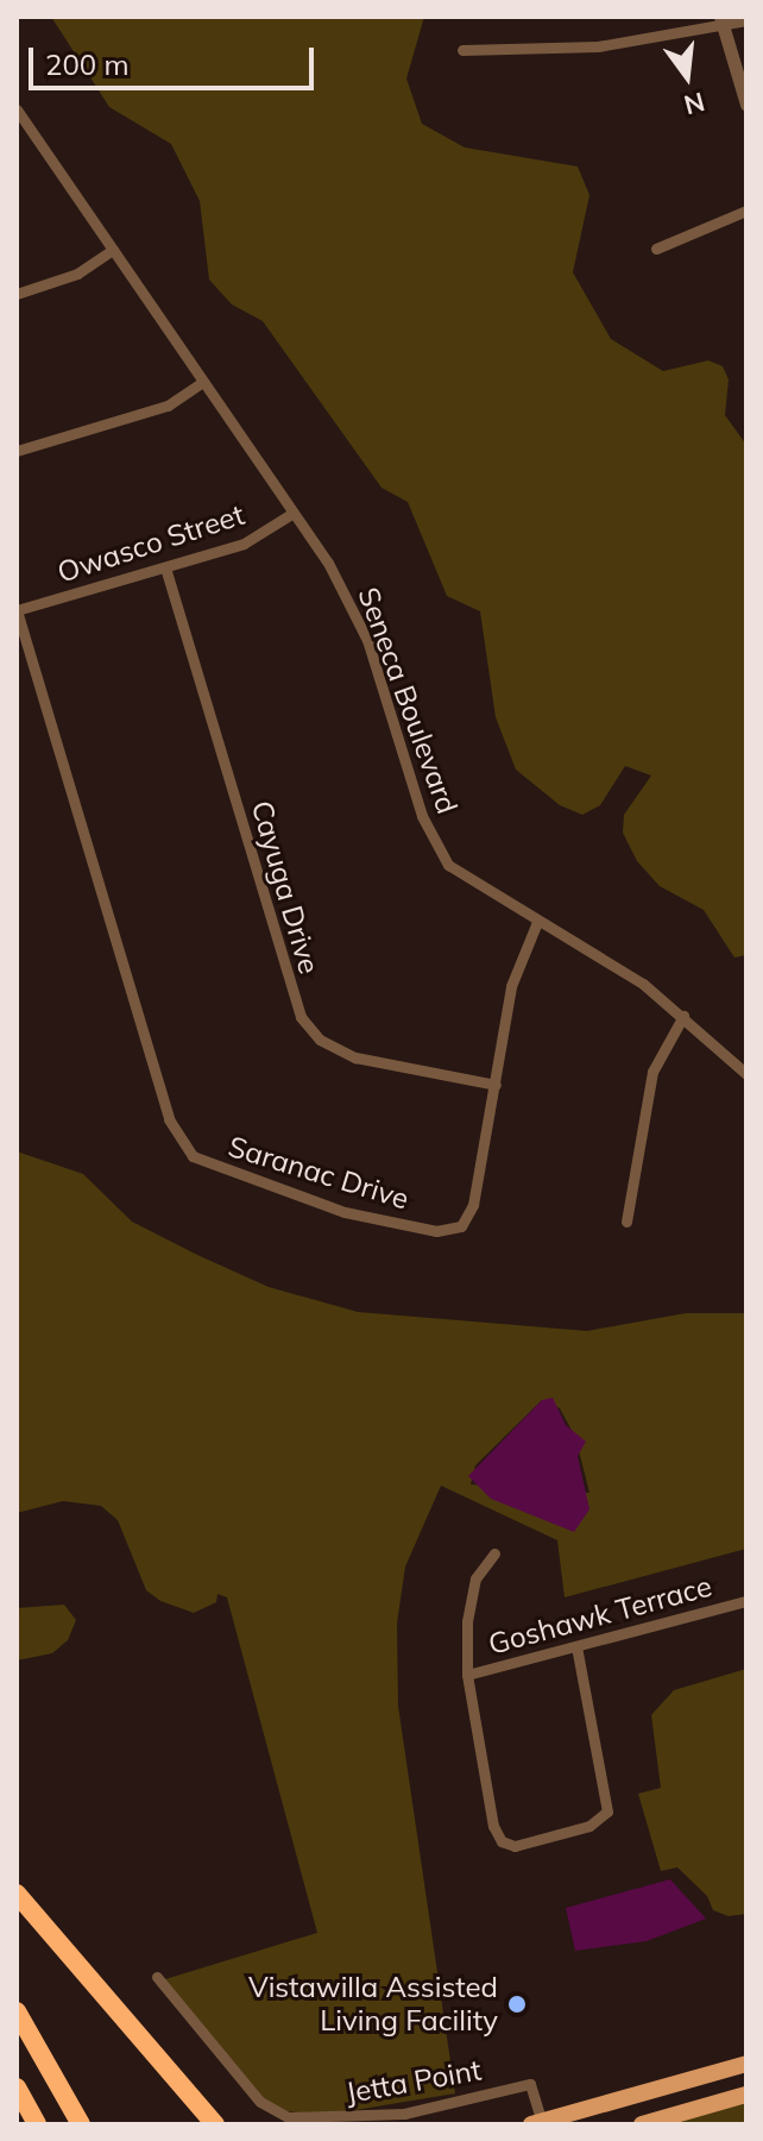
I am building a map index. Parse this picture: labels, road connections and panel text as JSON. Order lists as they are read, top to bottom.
{
  "streets": {
    "street": [
      "Owasco Street",
      "Seneca Boulevard",
      "Cayuga Drive",
      "Saranac Drive",
      "Goshawk Terrace",
      "Jetta Point"
    ]
  },
  "crossings": [
    ["Owasco Street", "Seneca Boulevard"],
    ["Owasco Street", "Cayuga Drive"],
    ["Owasco Street", "Saranac Drive"],
    ["Seneca Boulevard", "Saranac Drive"],
    ["Cayuga Drive", "Saranac Drive"]
  ],
  "places": ["Vistawilla Assisted Living Facility"],
  "scale_bar": "200 m",
  "north": "bottom"
}
